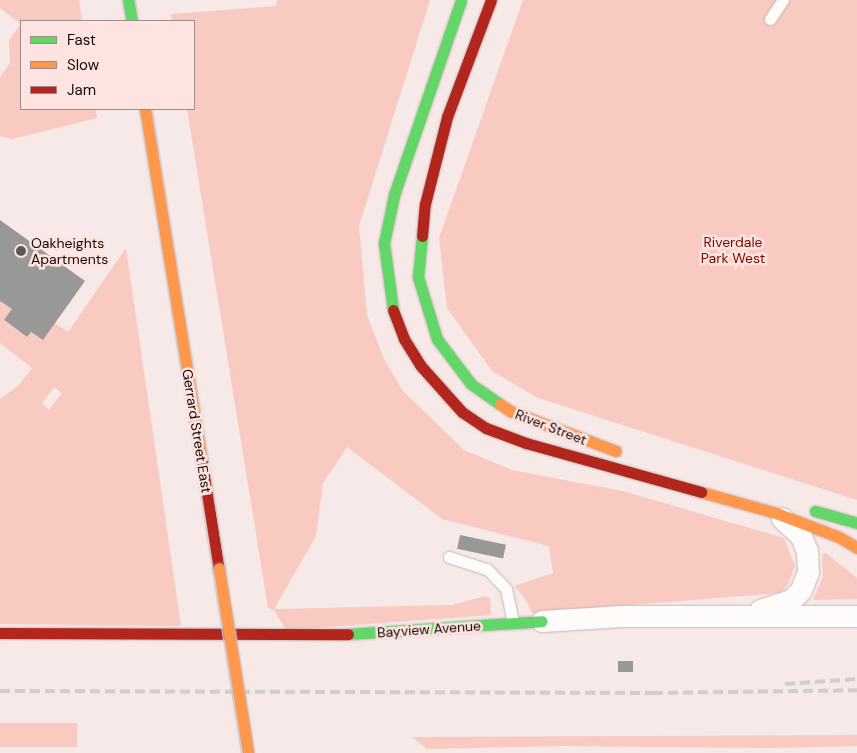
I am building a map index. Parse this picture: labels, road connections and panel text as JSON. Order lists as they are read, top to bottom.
{
  "streets": {
    "main road": ["River Street", "Gerrard Street East", "Bayview Avenue"]
  },
  "crossings": [
    ["River Street", "Bayview Avenue"]
  ],
  "parks": ["Riverdale Park West"],
  "places": ["Oakheights Apartments"],
  "legend": ["Fast", "Slow", "Jam"]
}
